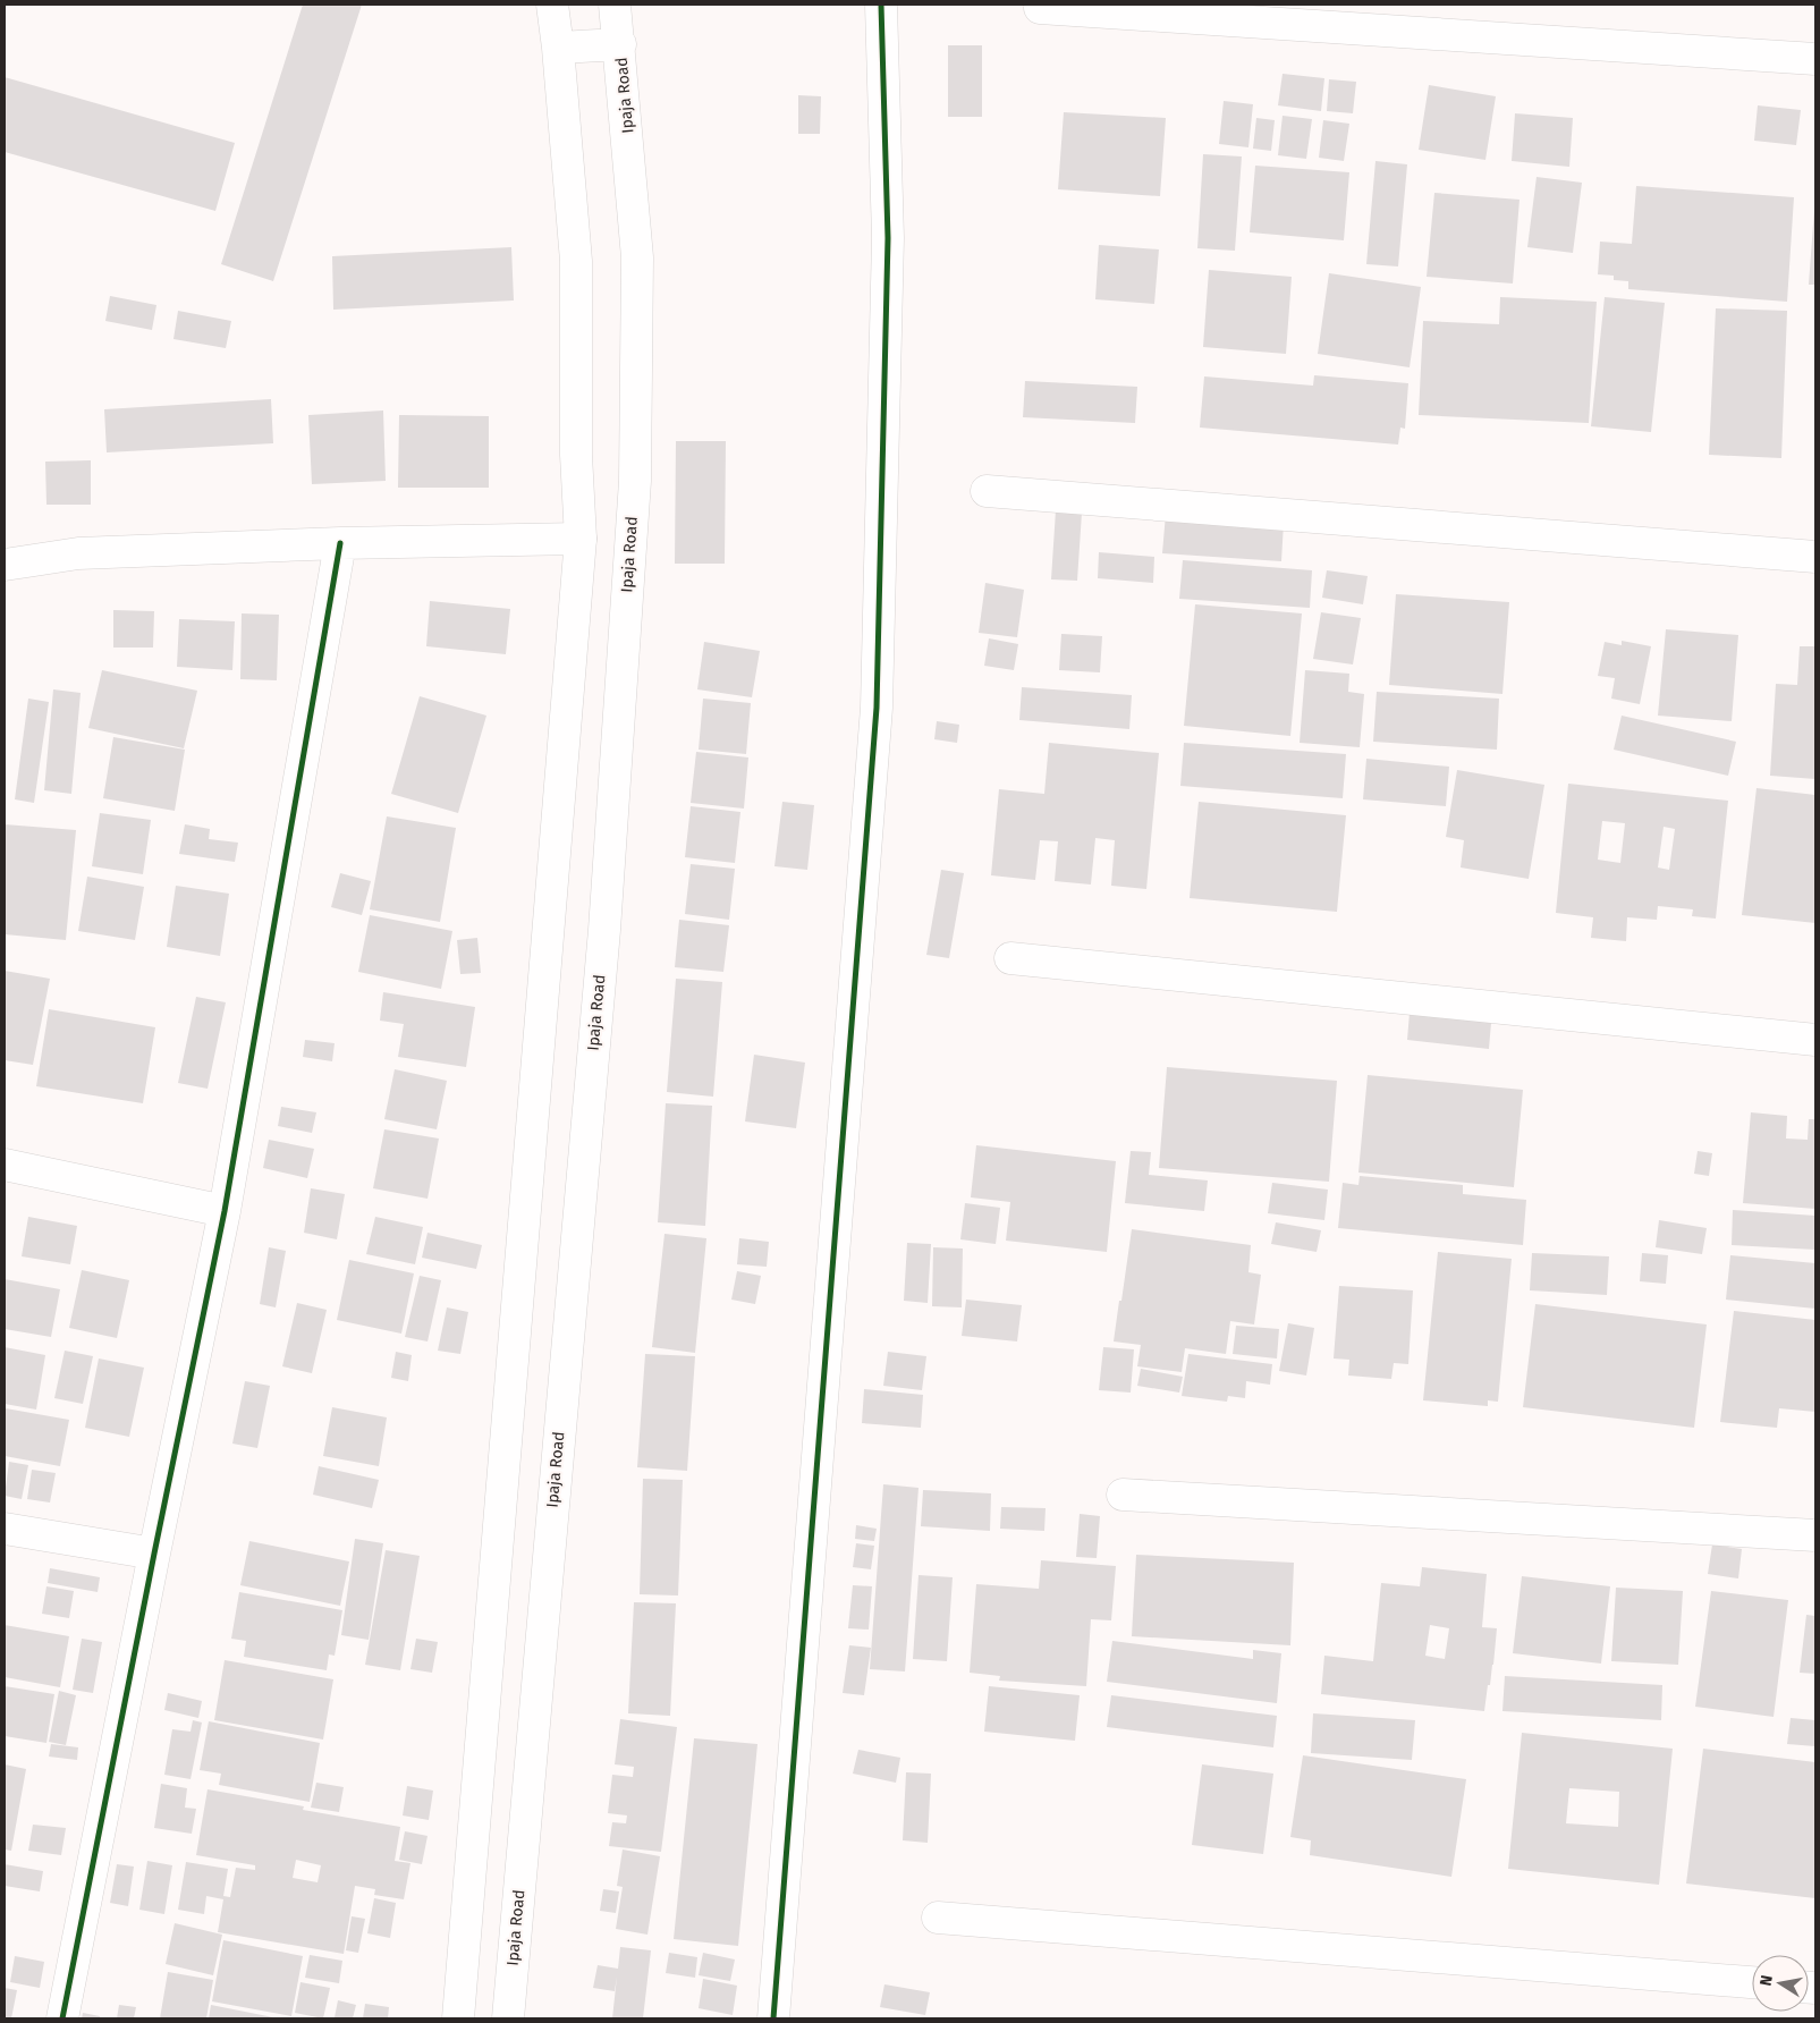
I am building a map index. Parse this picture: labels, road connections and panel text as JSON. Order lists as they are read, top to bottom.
{
  "streets": {
    "street": ["Ipaja Road"]
  },
  "north": "left"
}
